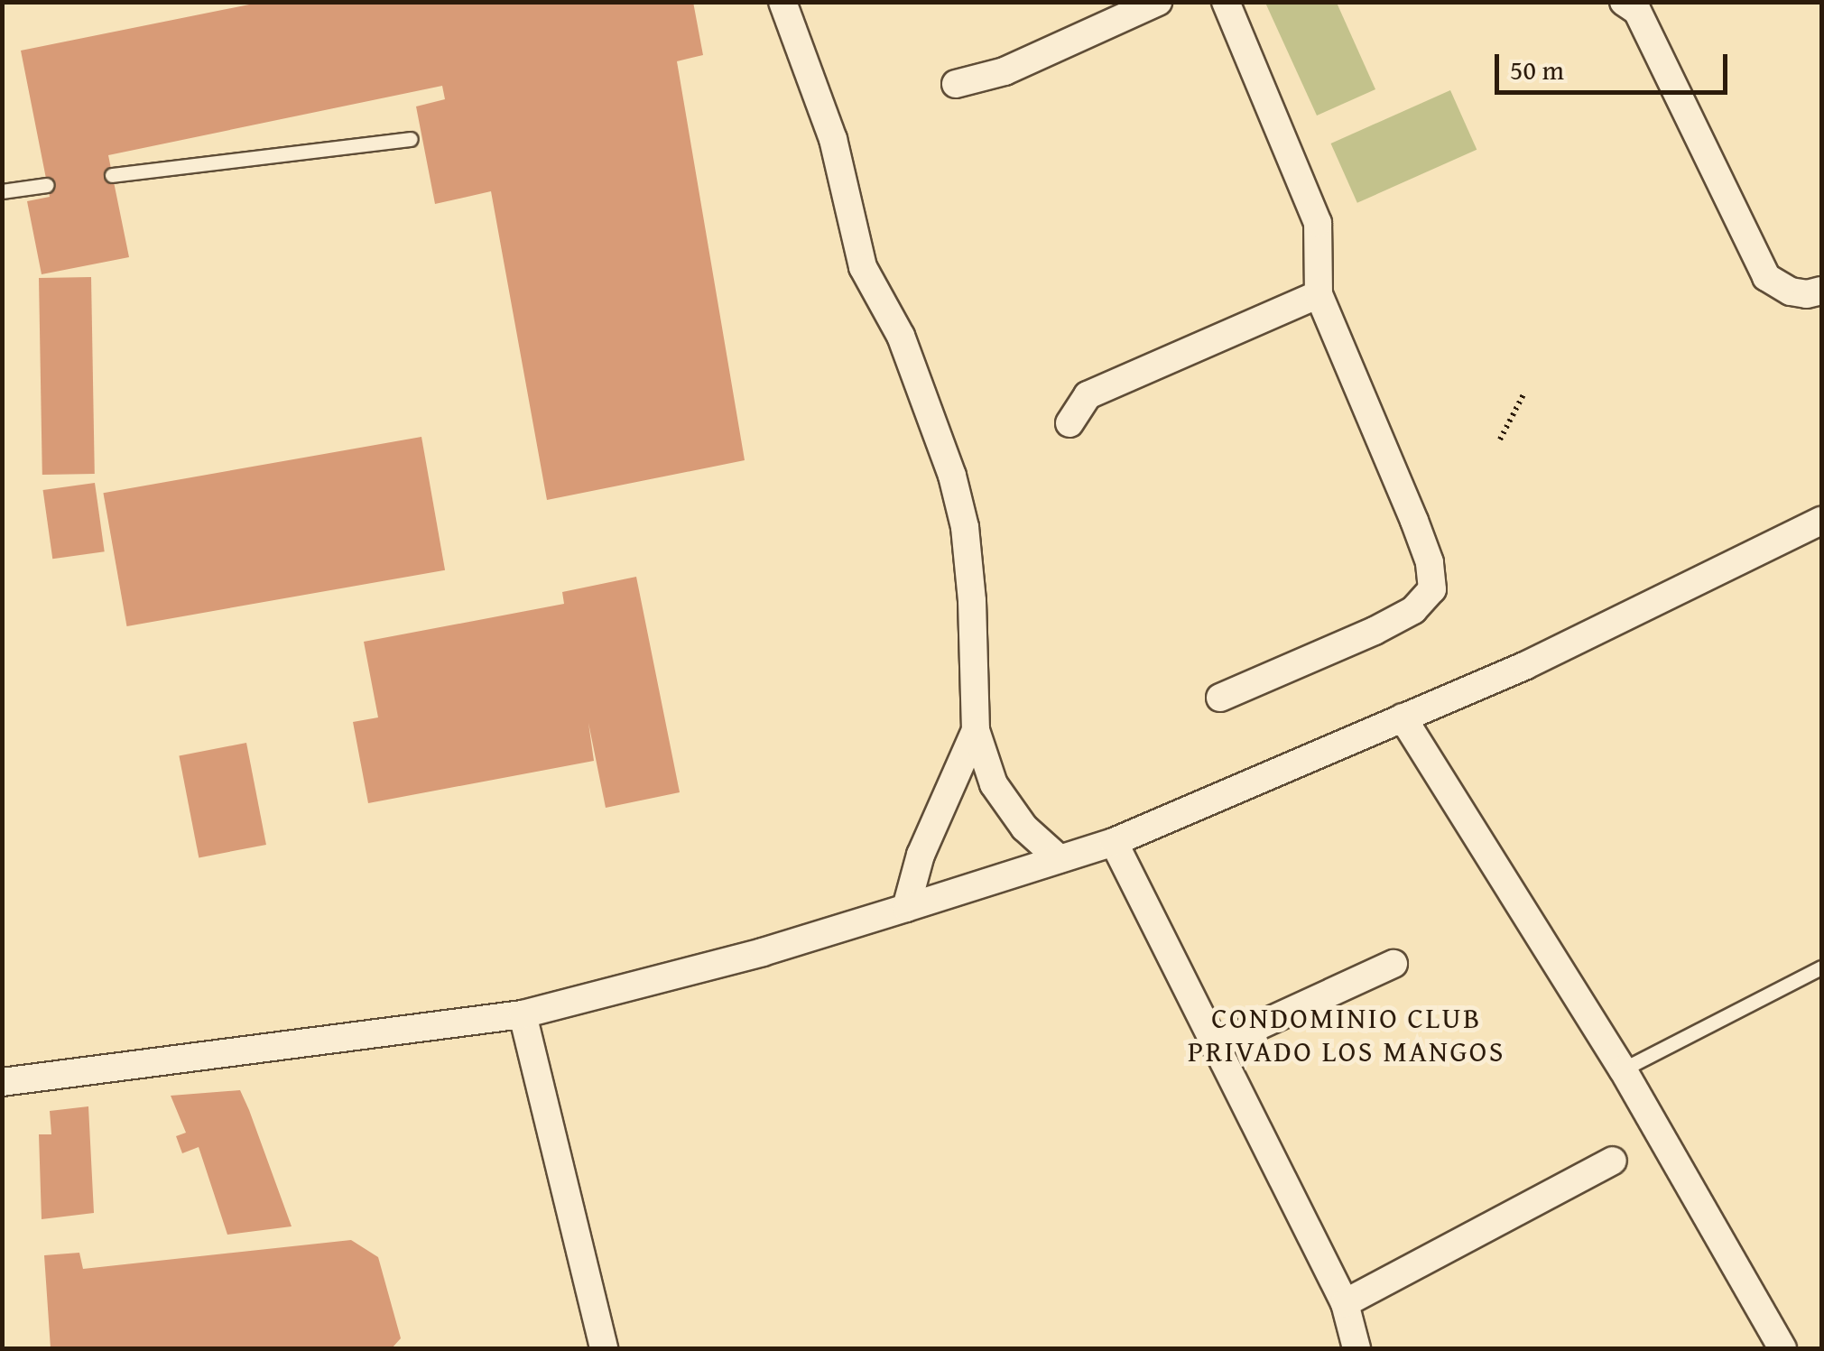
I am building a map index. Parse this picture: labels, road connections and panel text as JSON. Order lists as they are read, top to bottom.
{
  "districts": ["CONDOMINIO CLUB PRIVADO LOS MANGOS"],
  "scale_bar": "50 m"
}
